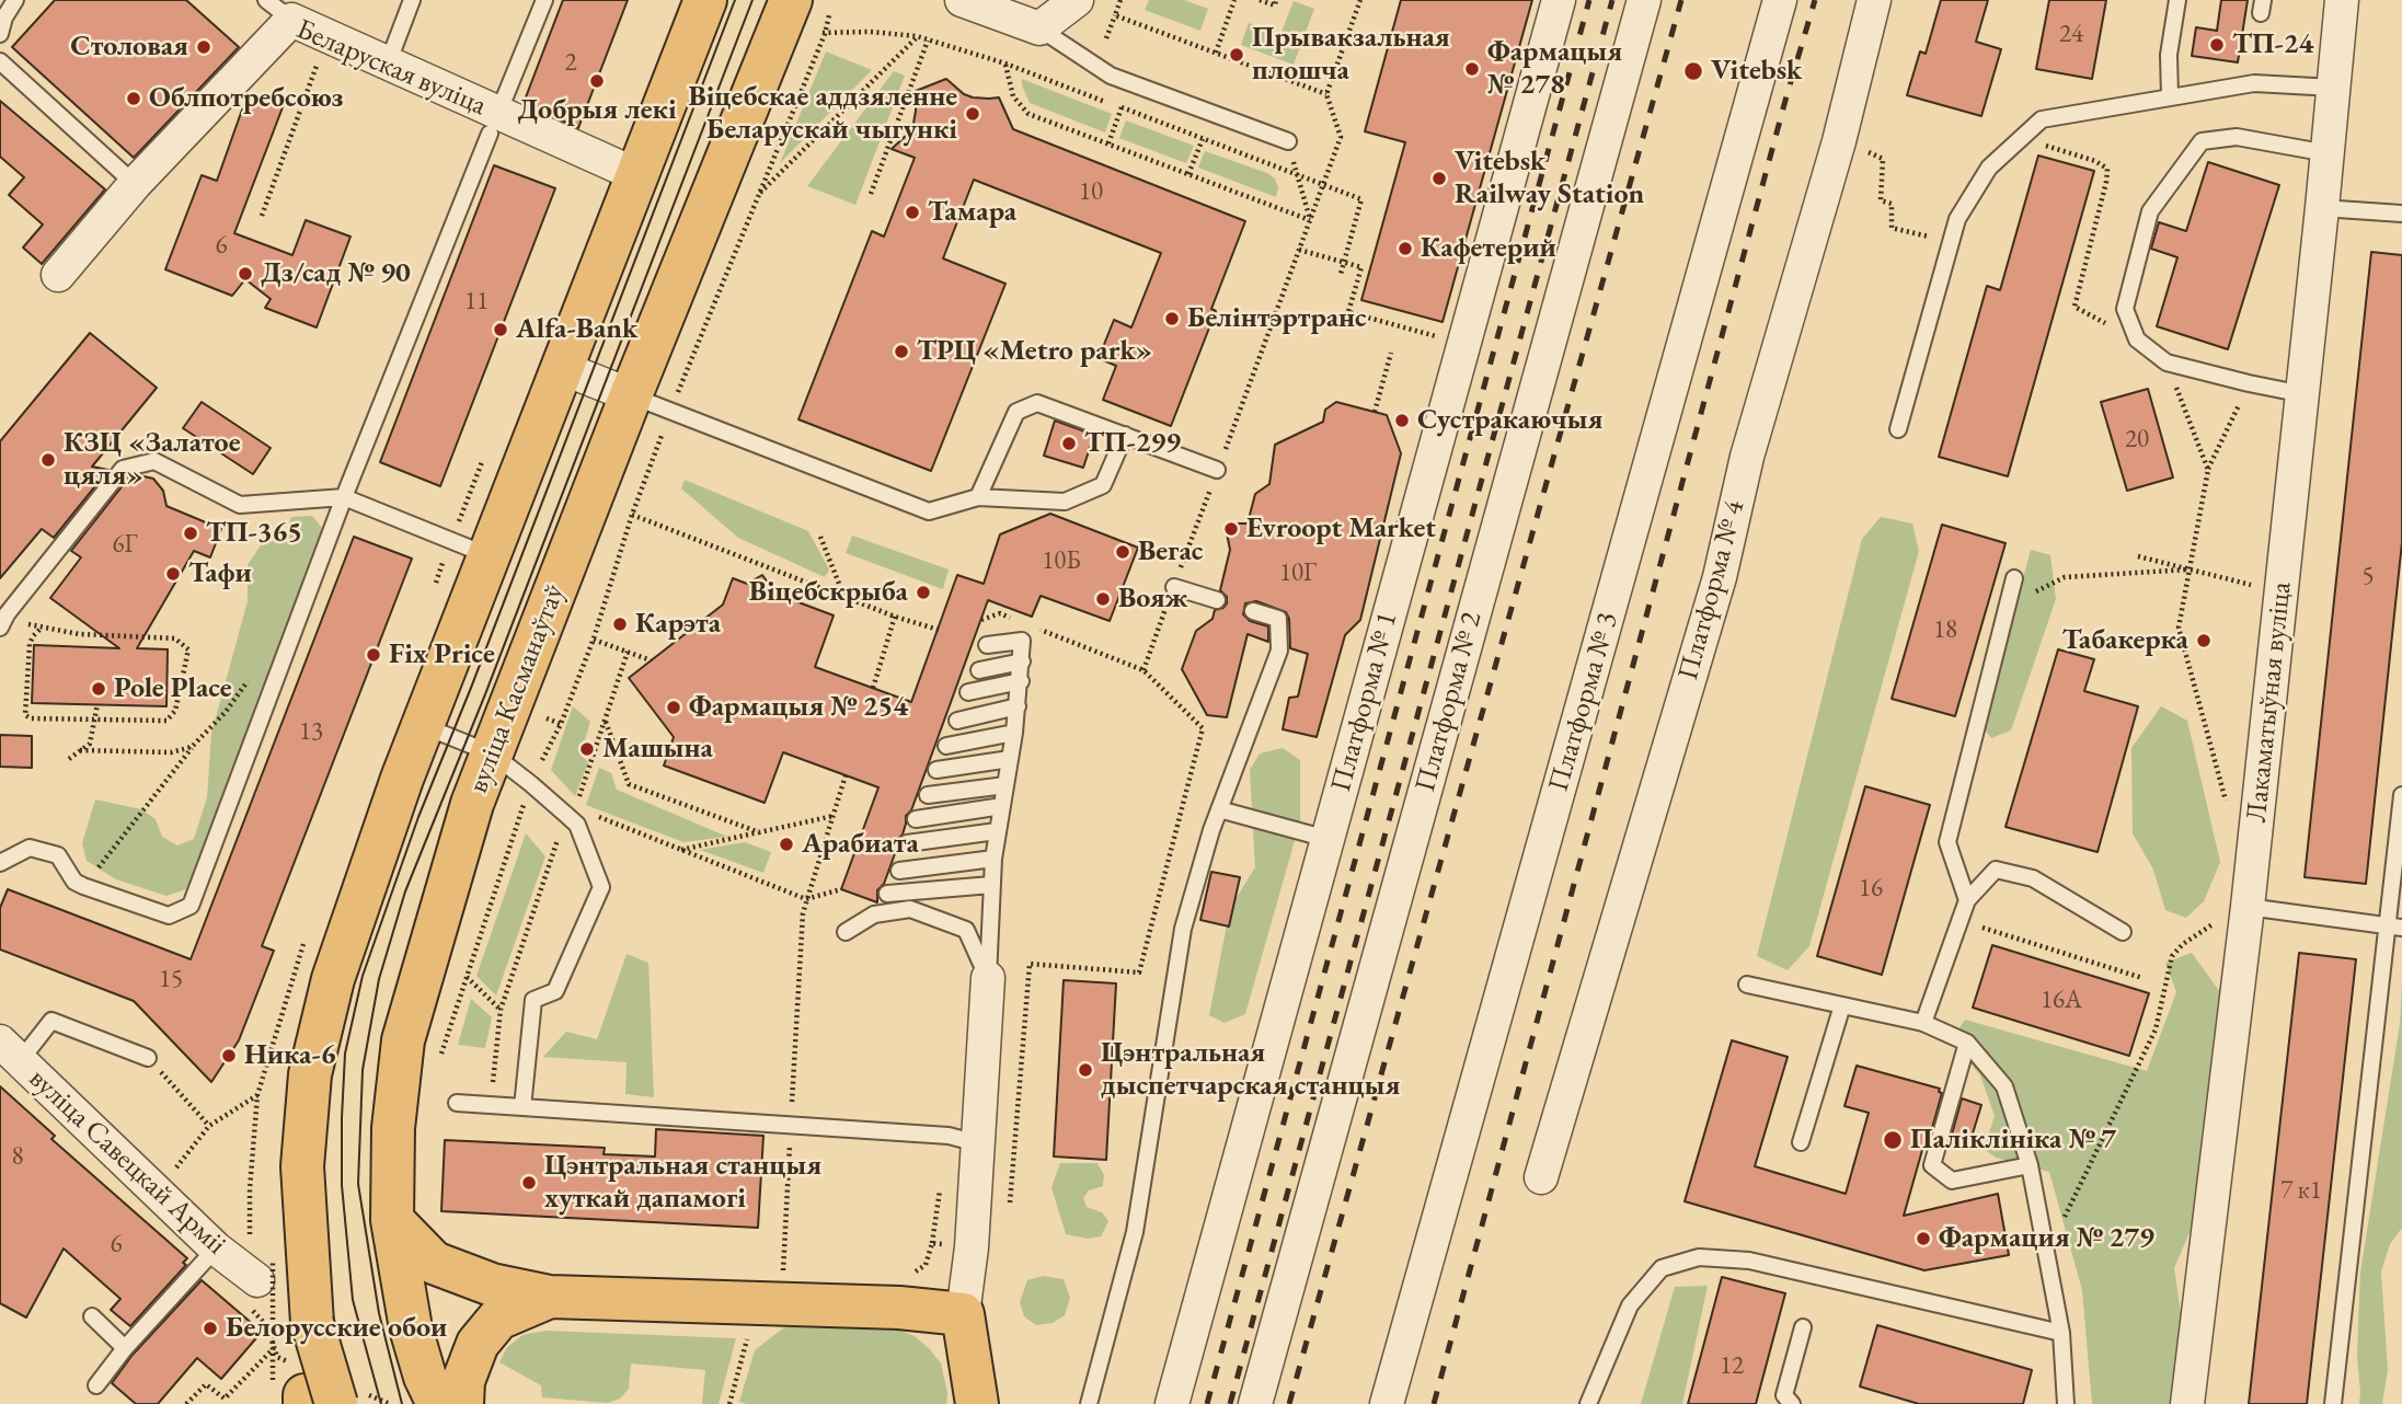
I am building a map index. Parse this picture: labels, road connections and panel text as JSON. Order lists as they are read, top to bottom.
{
  "streets": {
    "main road": ["вуліца Касманаўтаў"],
    "street": [
      "Беларуская вуліца",
      "Платформа № 4",
      "Платформа № 1",
      "Платформа № 2",
      "Платформа № 3",
      "Лакаматыўная вуліца",
      "вуліца Савецкай Арміі"
    ]
  },
  "places": [
    "ТП-24",
    "Столовая",
    "Прывакзальная плошча",
    "Фармацыя № 278",
    "Vitebsk",
    "Добрыя лекі",
    "Облпотребсоюз",
    "Віцебскае аддзяленне Беларускай чыгункі",
    "Vitebsk Railway Station",
    "Тамара",
    "Кафетерий",
    "Дз/сад № 90",
    "Белінтэртранс",
    "Alfa-Bank",
    "ТРЦ «Metro park»",
    "Сустракаючыя",
    "ТП-299",
    "КЗЦ «Залатое цяля»",
    "Evroopt Market",
    "ТП-365",
    "Вегас",
    "Тафи",
    "Віцебскрыба",
    "Вояж",
    "Карэта",
    "Табакерка",
    "Fix Price",
    "Pole Place",
    "Фармацыя № 254",
    "Машына",
    "Арабиата",
    "Ника-6",
    "Цэнтральная дыспетчарская станцыя",
    "Паліклініка № 7",
    "Цэнтральная станцыя хуткай дапамогі",
    "Фармация № 279",
    "Белорусские обои"
  ],
  "house_numbers": [
    "24",
    "2",
    "10",
    "6",
    "11",
    "20",
    "6Г",
    "10Б",
    "10Г",
    "5",
    "18",
    "13",
    "16",
    "15",
    "16А",
    "8",
    "7 к1",
    "6",
    "12"
  ]
}
